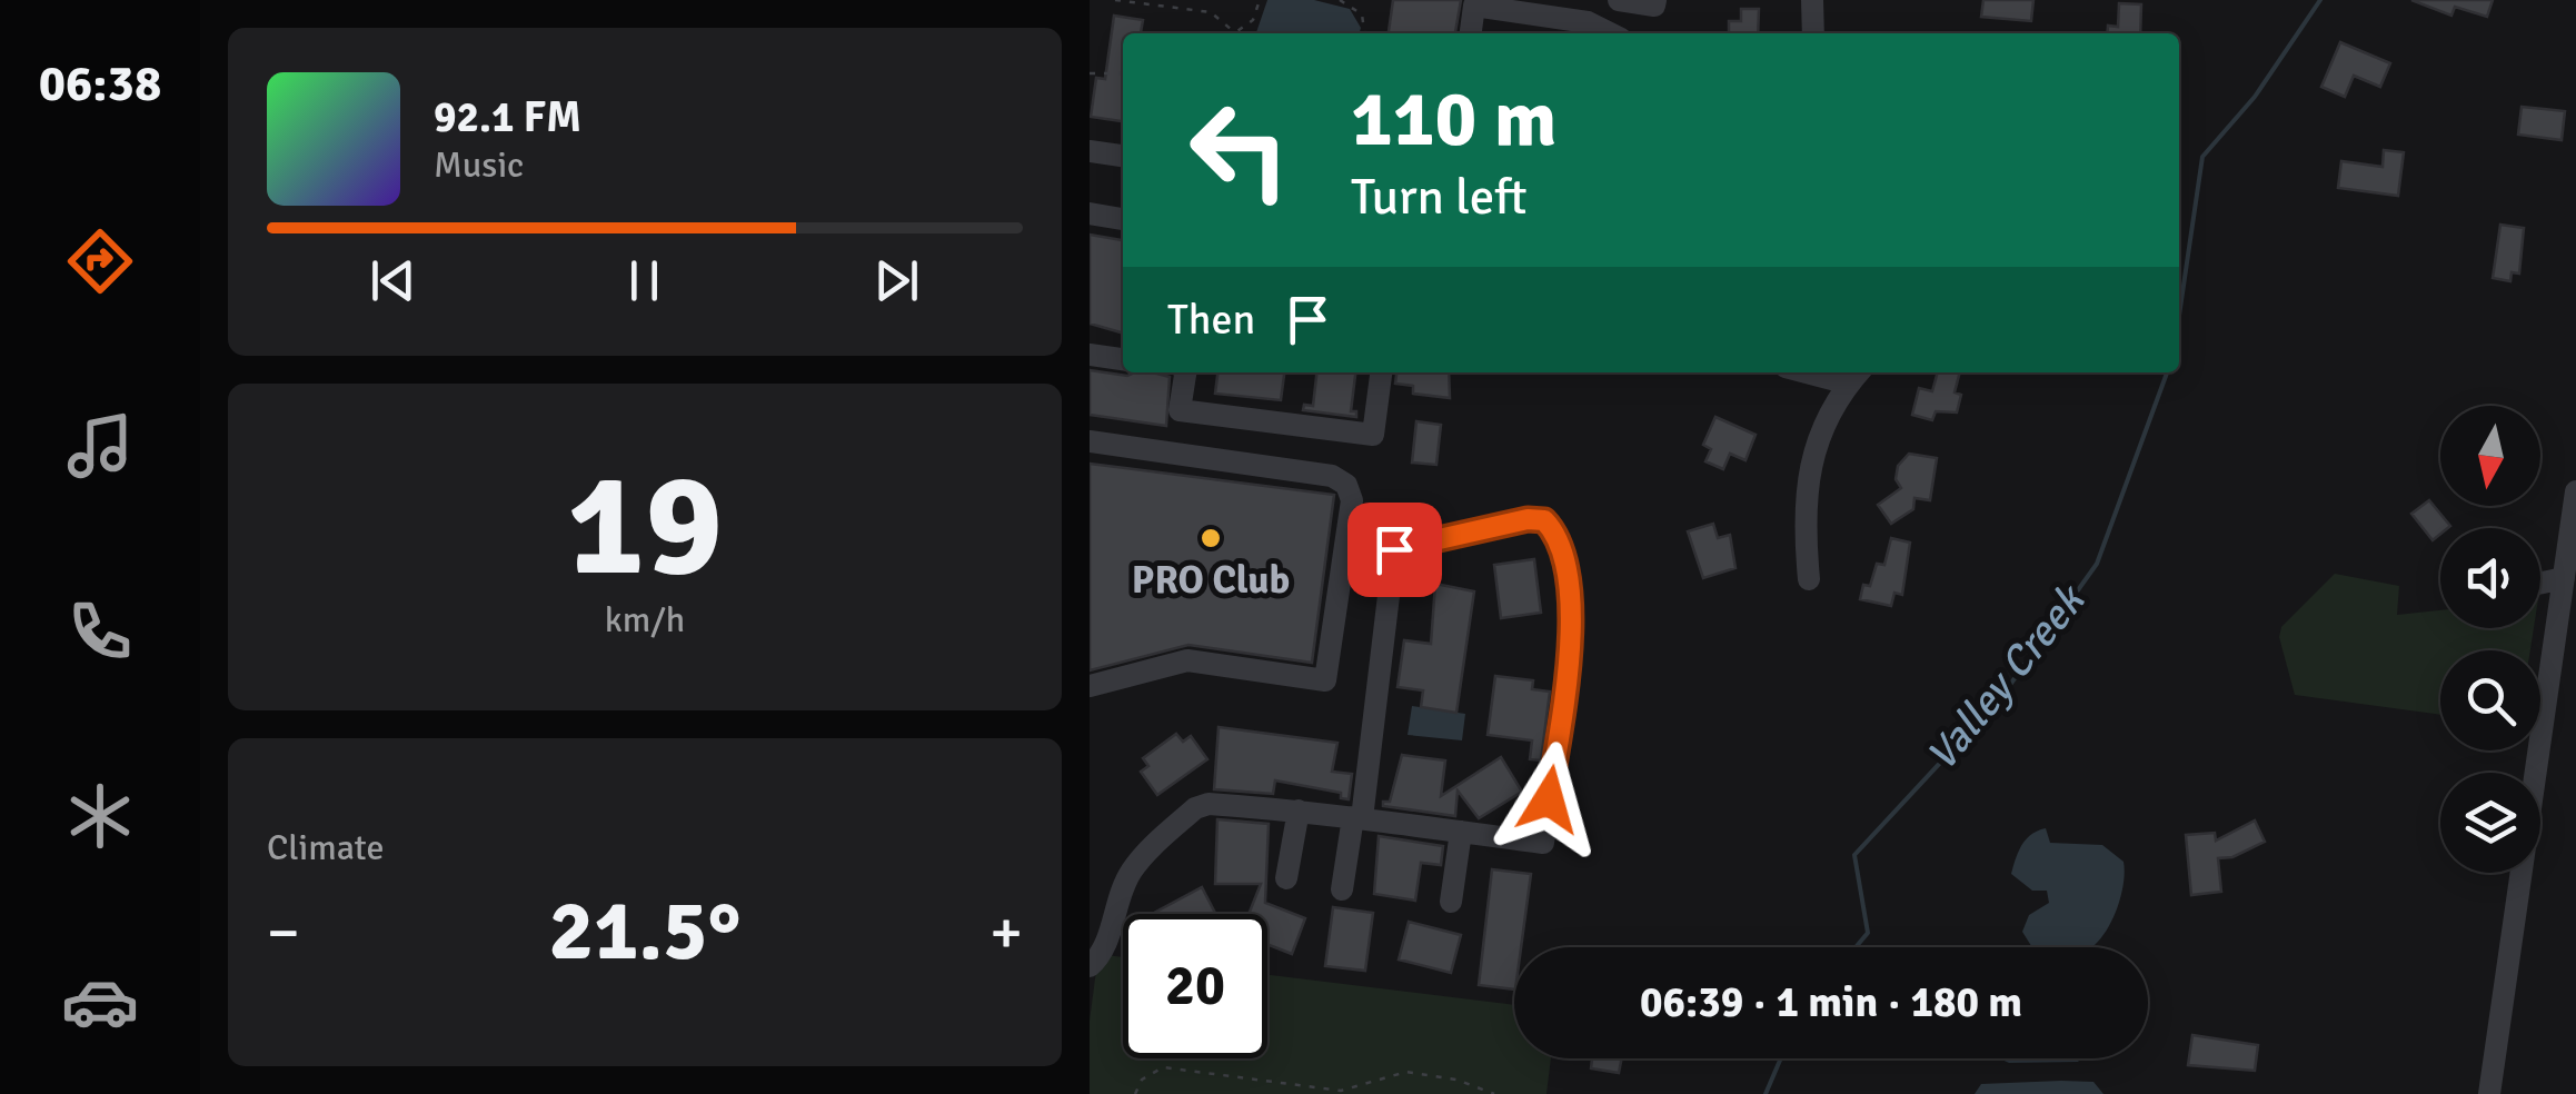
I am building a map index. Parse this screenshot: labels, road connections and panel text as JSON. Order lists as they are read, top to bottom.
{
  "water": ["Valley Creek"],
  "places": ["PRO Club"],
  "north": "bottom",
  "page": {
    "tabs": "06:38",
    "turn": ["110 m", "Turn left"],
    "song": ["92.1 FM", "Music"],
    "then": "Then",
    "tile": [
      ["19", "km/h"],
      "Climate"
    ],
    "heat": ["−", "21.5°", "+"],
    "limit": "20",
    "trip": "06:39 · 1 min · 180 m"
  }
}
